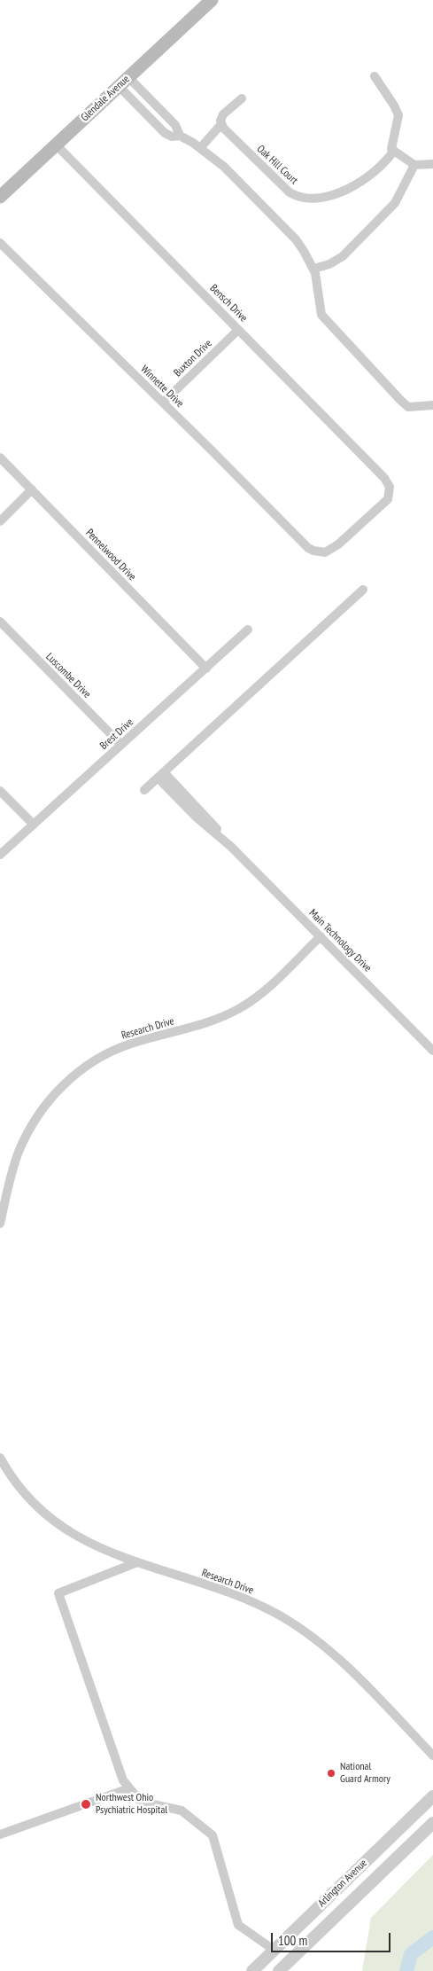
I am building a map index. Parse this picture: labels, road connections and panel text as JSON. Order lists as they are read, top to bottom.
{
  "streets": {
    "main road": ["Glendale Avenue"],
    "street": [
      "Oak Hill Court",
      "Bensch Drive",
      "Buxton Drive",
      "Winnette Drive",
      "Pennelwood Drive",
      "Luscombe Drive",
      "Brest Drive",
      "Main Technology Drive",
      "Research Drive",
      "Arlington Avenue"
    ]
  },
  "crossings": [
    ["Glendale Avenue", "Bensch Drive"],
    ["Bensch Drive", "Buxton Drive"],
    ["Bensch Drive", "Winnette Drive"],
    ["Buxton Drive", "Winnette Drive"],
    ["Pennelwood Drive", "Brest Drive"],
    ["Luscombe Drive", "Brest Drive"],
    ["Main Technology Drive", "Research Drive"]
  ],
  "places": ["National Guard Armory", "Northwest Ohio Psychiatric Hospital"],
  "scale_bar": "100 m"
}
